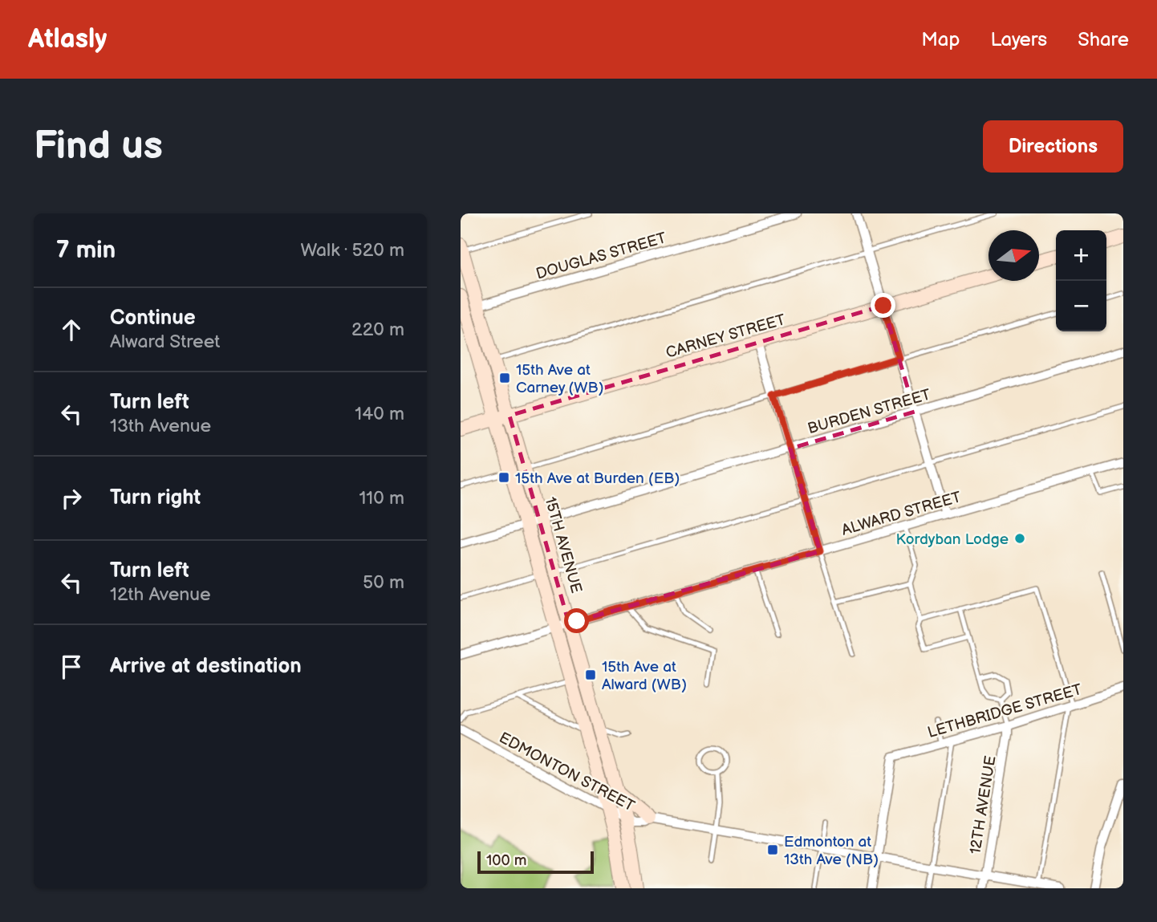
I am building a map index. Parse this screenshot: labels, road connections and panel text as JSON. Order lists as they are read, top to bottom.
{
  "streets": {
    "main road": ["CARNEY STREET", "15TH AVENUE"],
    "street": [
      "DOUGLAS STREET",
      "BURDEN STREET",
      "ALWARD STREET",
      "LETHBRIDGE STREET",
      "EDMONTON STREET",
      "12TH AVENUE"
    ]
  },
  "crossings": [
    ["DOUGLAS STREET", "15TH AVENUE"],
    ["CARNEY STREET", "15TH AVENUE"],
    ["BURDEN STREET", "15TH AVENUE"],
    ["ALWARD STREET", "15TH AVENUE"],
    ["15TH AVENUE", "EDMONTON STREET"],
    ["LETHBRIDGE STREET", "EDMONTON STREET"],
    ["LETHBRIDGE STREET", "12TH AVENUE"],
    ["EDMONTON STREET", "12TH AVENUE"]
  ],
  "places": {
    "transit": [
      "15th Ave at Carney (WB)",
      "15th Ave at Burden (EB)",
      "15th Ave at Alward (WB)",
      "Edmonton at 13th Ave (NB)"
    ],
    "other": ["Kordyban Lodge"]
  },
  "scale_bar": "100 m",
  "north": "right",
  "page": {
    "header": "Atlasly",
    "nav": ["Map", "Layers", "Share"],
    "buttons": "Directions",
    "title": "Find us",
    "heading": ["7 min", "Walk · 520 m"],
    "map_buttons": ["+", "−"],
    "list": [
      ["Continue", "Alward Street", "220 m"],
      ["Turn left", "13th Avenue", "140 m"],
      ["Turn right", "110 m"],
      ["Turn left", "12th Avenue", "50 m"],
      "Arrive at destination"
    ],
    "scale": "100 m"
  }
}
